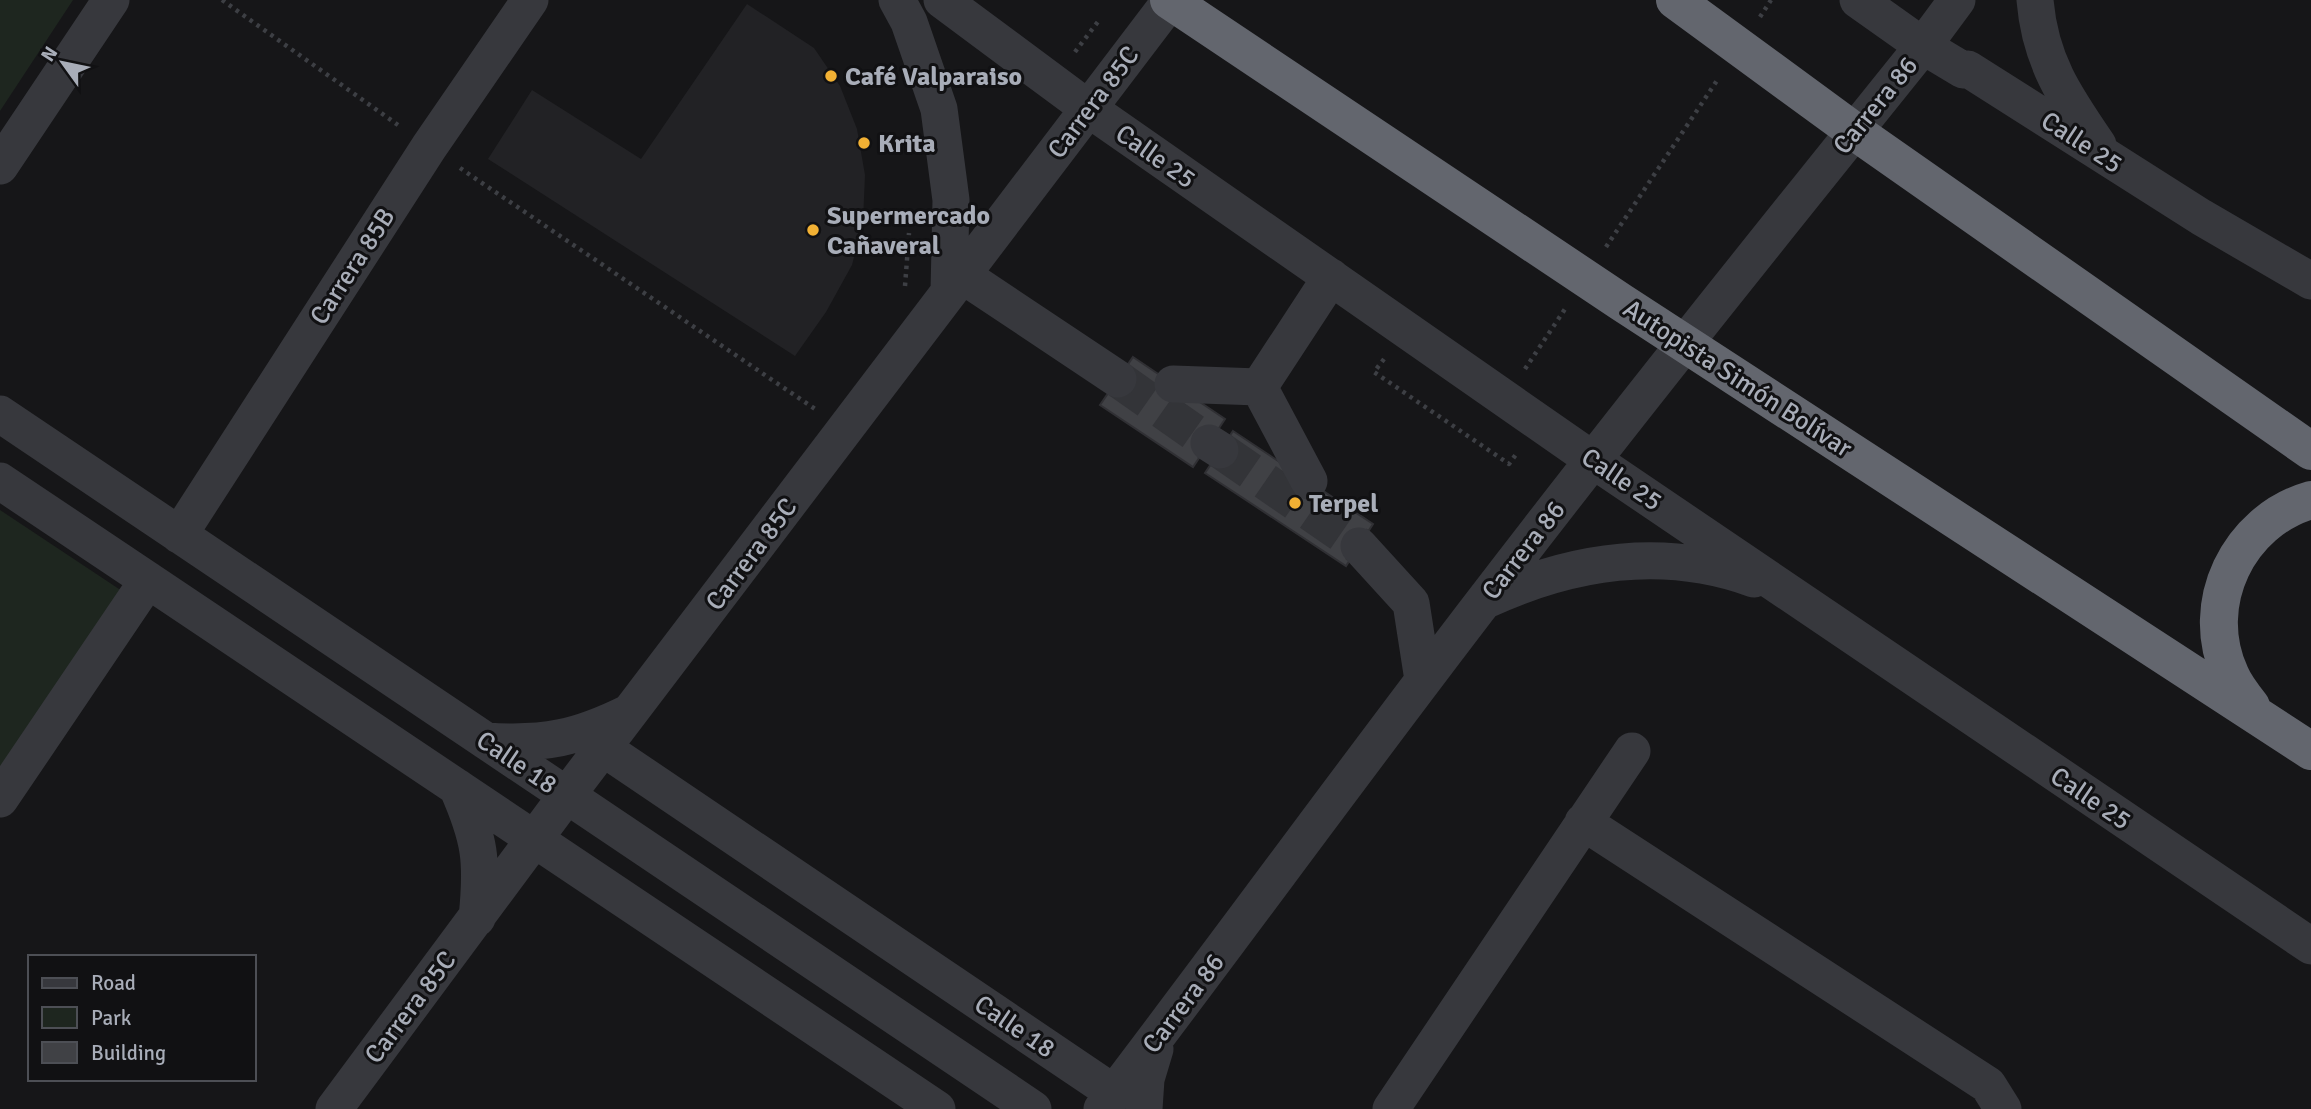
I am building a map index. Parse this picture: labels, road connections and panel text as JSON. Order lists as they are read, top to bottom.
{
  "streets": {
    "highway": ["Autopista Simón Bolívar"],
    "street": [
      "Carrera 85C",
      "Carrera 86",
      "Calle 25",
      "Carrera 85B",
      "Calle 18"
    ]
  },
  "crossings": [
    ["Carrera 85C", "Calle 25"],
    ["Carrera 85C", "Autopista Simón Bolívar"],
    ["Carrera 85C", "Calle 18"],
    ["Carrera 86", "Calle 25"],
    ["Carrera 86", "Autopista Simón Bolívar"],
    ["Carrera 86", "Calle 18"],
    ["Carrera 85B", "Calle 18"]
  ],
  "places": [
    "Café Valparaiso",
    "Krita",
    "Supermercado Cañaveral",
    "Terpel"
  ],
  "legend": ["Road", "Park", "Building"],
  "north": "top left"
}
